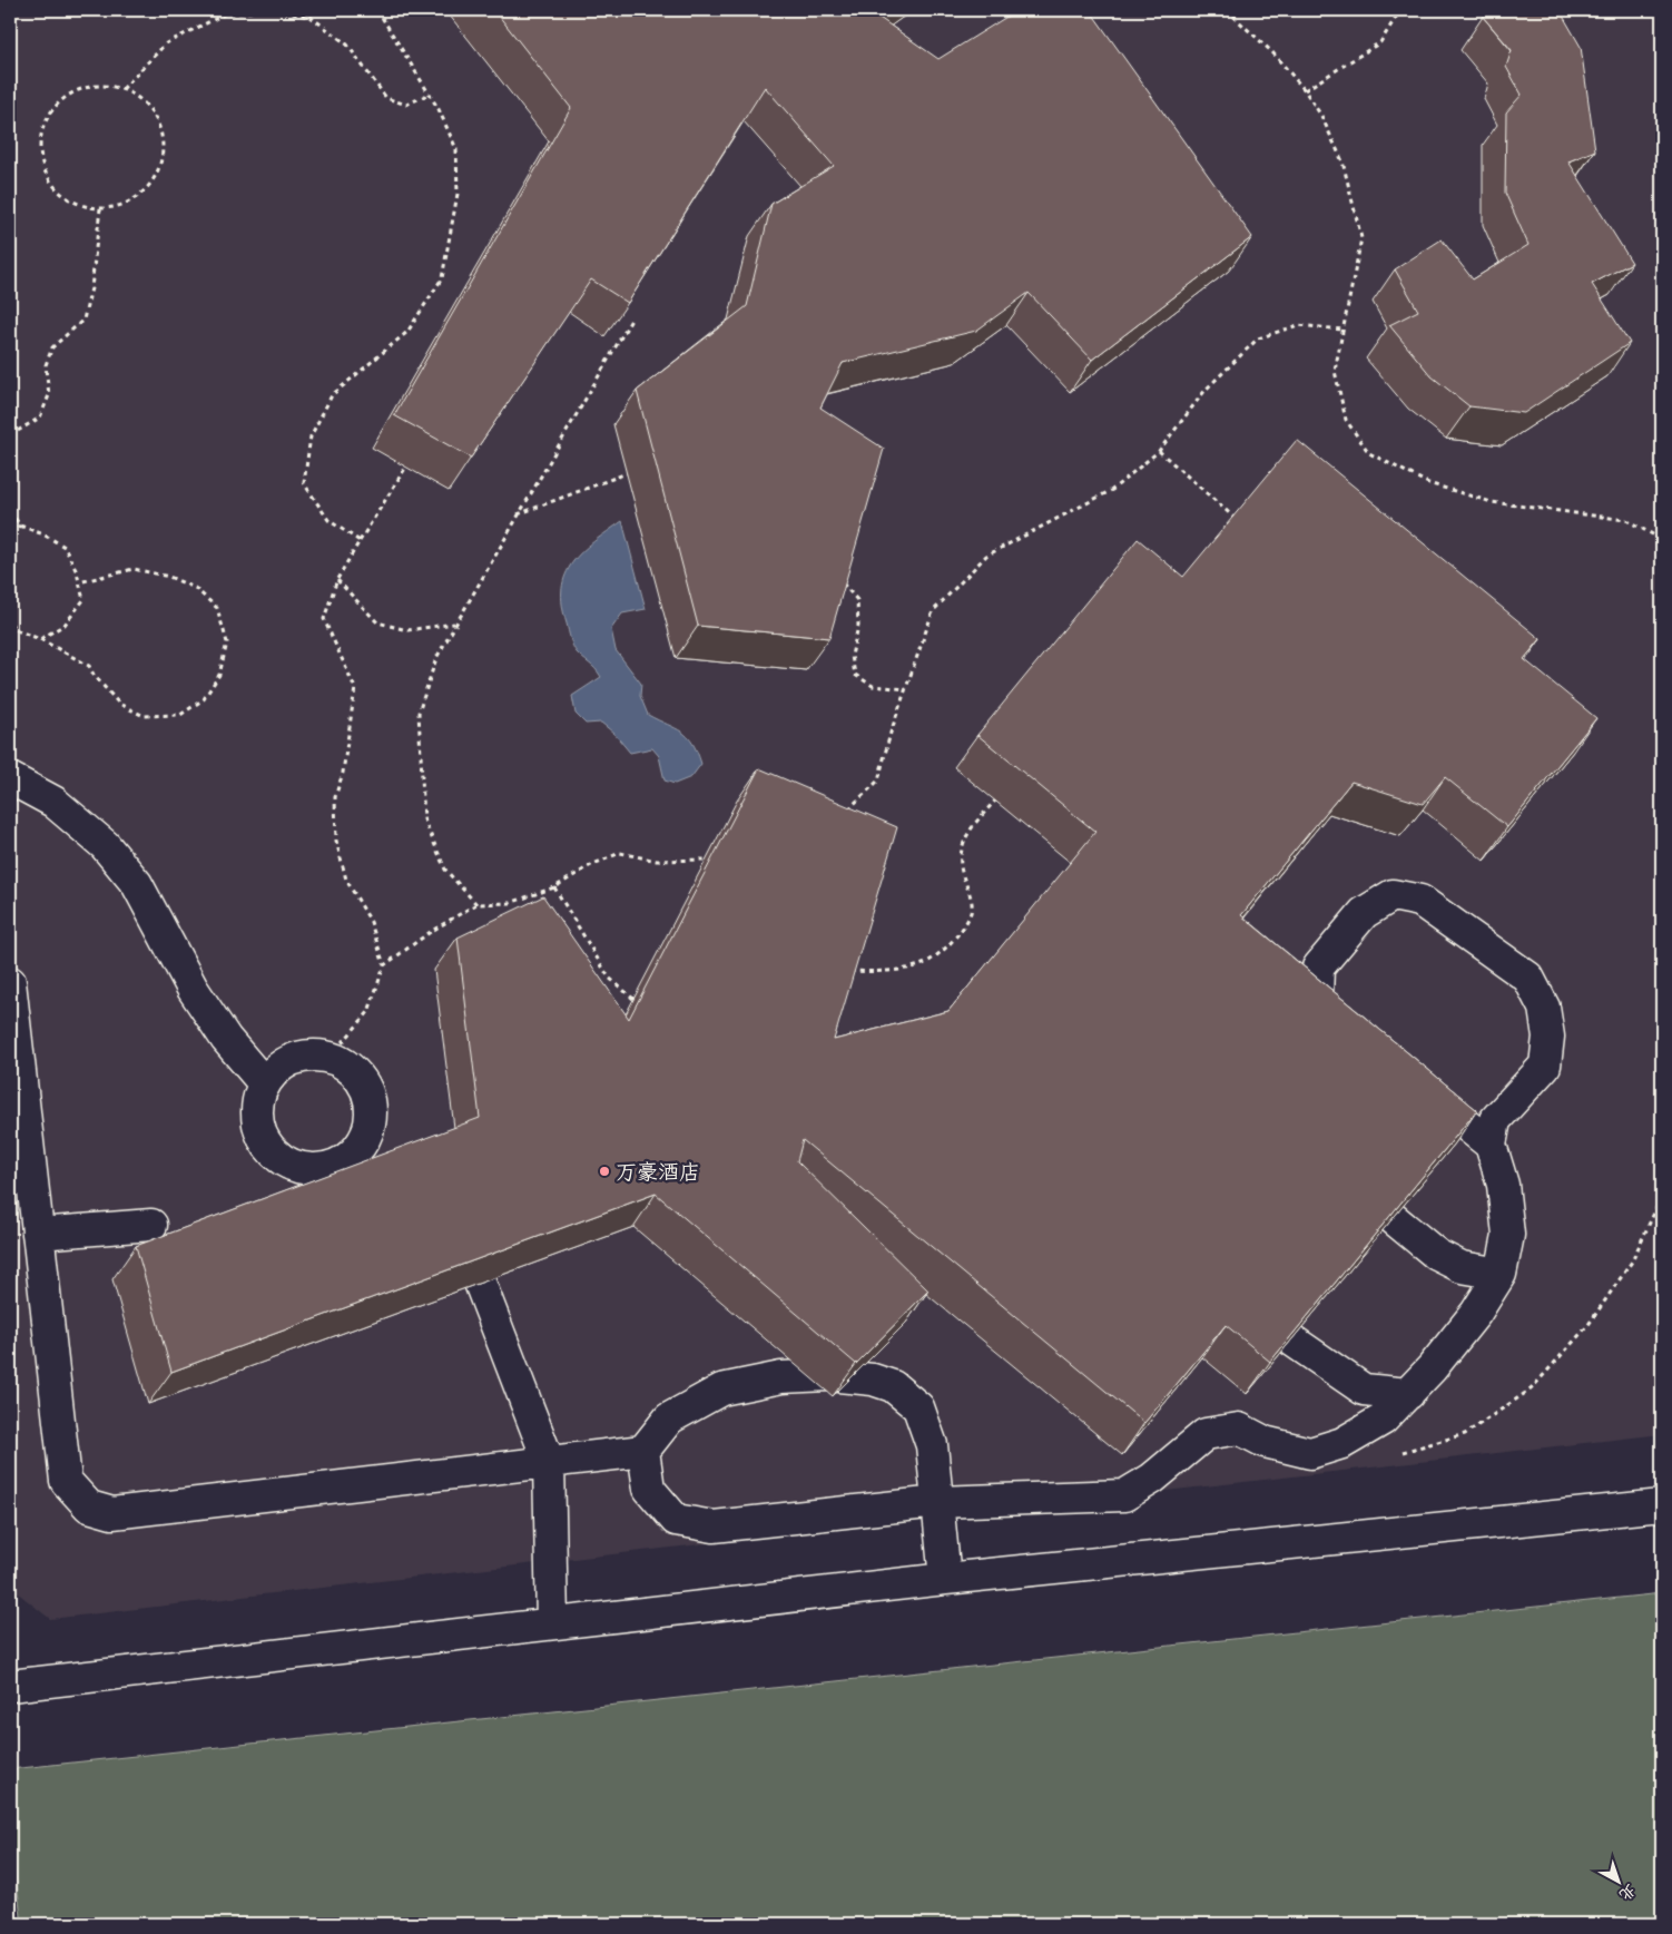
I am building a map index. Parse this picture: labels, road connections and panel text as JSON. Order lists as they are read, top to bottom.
{
  "places": ["万豪酒店"],
  "north": "bottom right"
}
